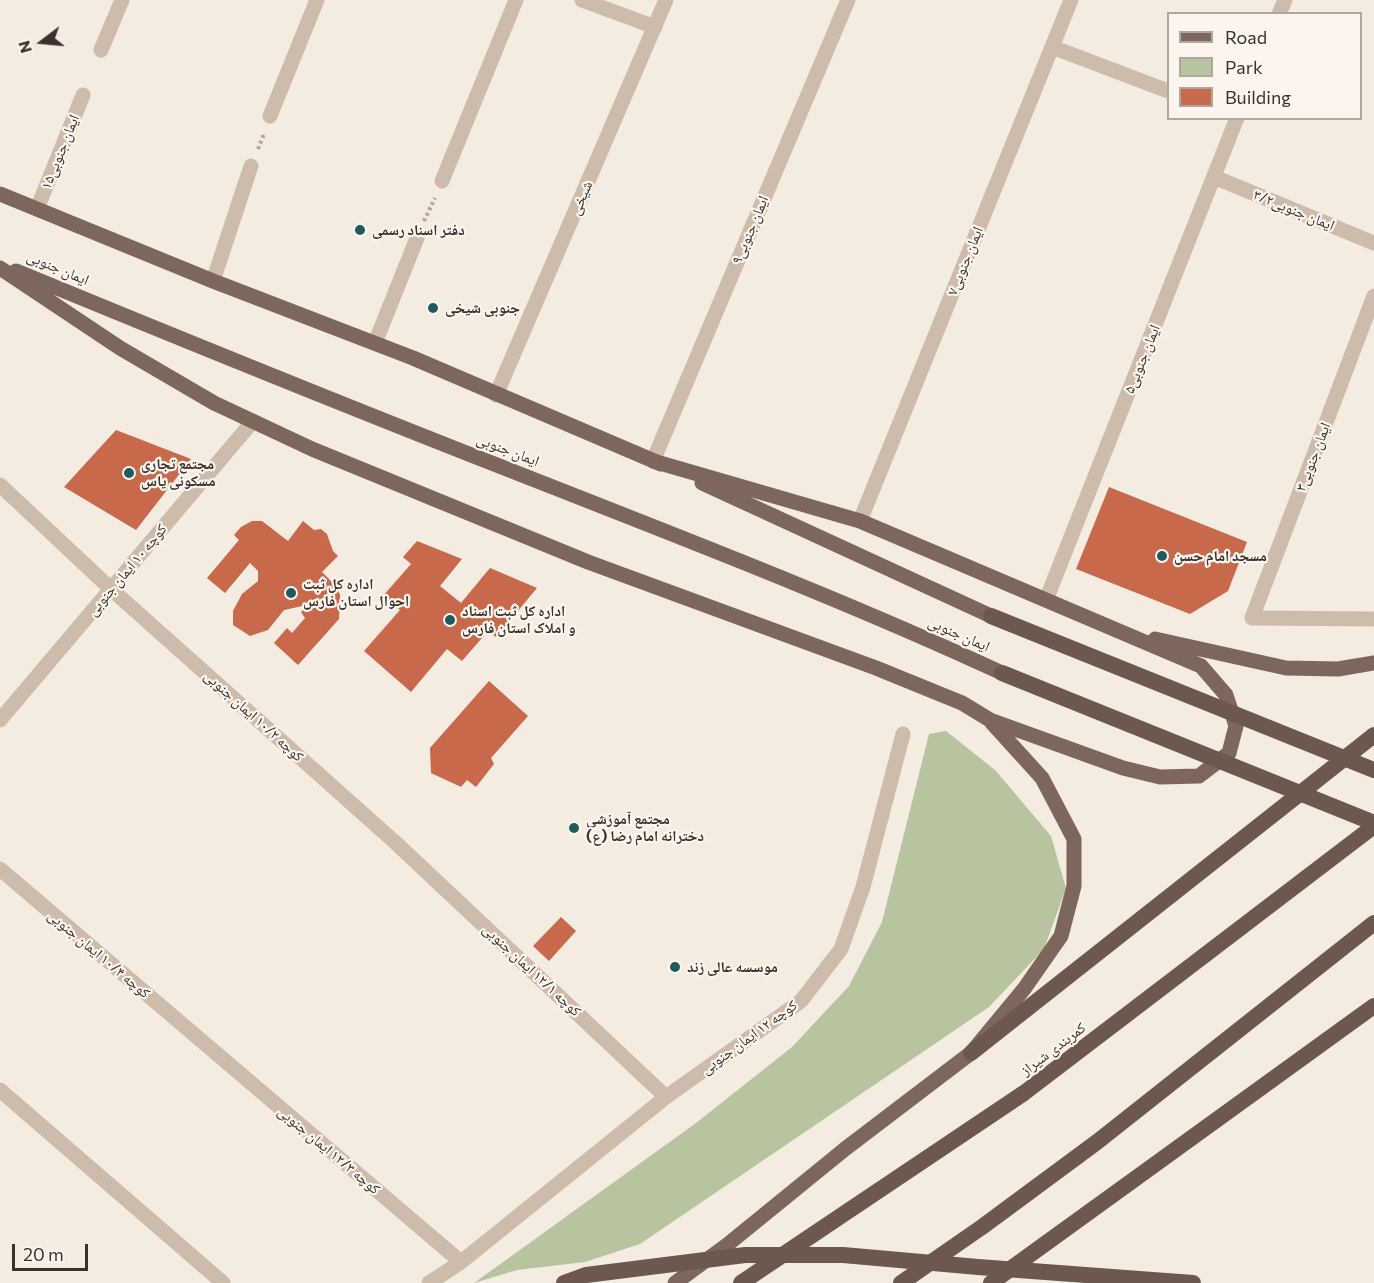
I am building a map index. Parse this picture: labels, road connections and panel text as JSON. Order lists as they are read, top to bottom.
{
  "streets": {
    "highway": ["کمربندی شیراز"],
    "main road": ["ایمان جنوبی"],
    "street": [
      "ایمان جنوبی۱۵",
      "شیخی",
      "ایمان جنوبی۳/۲",
      "ایمان جنوبی۹",
      "ایمان جنوبی۷",
      "ایمان جنوبی۵",
      "ایمان جنوبی۳",
      "کوچه ۱۰ ایمان جنوبی",
      "کوچه ۱۰/۲ ایمان جنوبی",
      "کوچه ۱۰/۴ ایمان جنوبی",
      "کوچه ۱۲/۱ ایمان جنوبی",
      "کوچه ۱۲ ایمان جنوبی",
      "کوچه ۱۲/۳ ایمان جنوبی"
    ]
  },
  "crossings": [
    ["ایمان جنوبی۳/۲", "ایمان جنوبی۵"],
    ["کوچه ۱۰ ایمان جنوبی", "کوچه ۱۰/۲ ایمان جنوبی"],
    ["کوچه ۱۰/۲ ایمان جنوبی", "کوچه ۱۲/۱ ایمان جنوبی"],
    ["کوچه ۱۰/۴ ایمان جنوبی", "کوچه ۱۲/۳ ایمان جنوبی"],
    ["کوچه ۱۲/۱ ایمان جنوبی", "کوچه ۱۲ ایمان جنوبی"],
    ["کوچه ۱۲ ایمان جنوبی", "کوچه ۱۲/۳ ایمان جنوبی"]
  ],
  "places": [
    "دفتر اسناد رسمی",
    "جنوبی شیخی",
    "مجتمع تجاری مسکونی یاس",
    "مسجد امام حسن",
    "اداره کل ثبت احوال استان فارس",
    "اداره کل ثبت اسناد و املاک استان فارس",
    "مجتمع آموزشی دخترانه امام رضا (ع)",
    "موسسه عالی زند"
  ],
  "legend": ["Road", "Park", "Building"],
  "scale_bar": "20 m",
  "north": "left"
}
